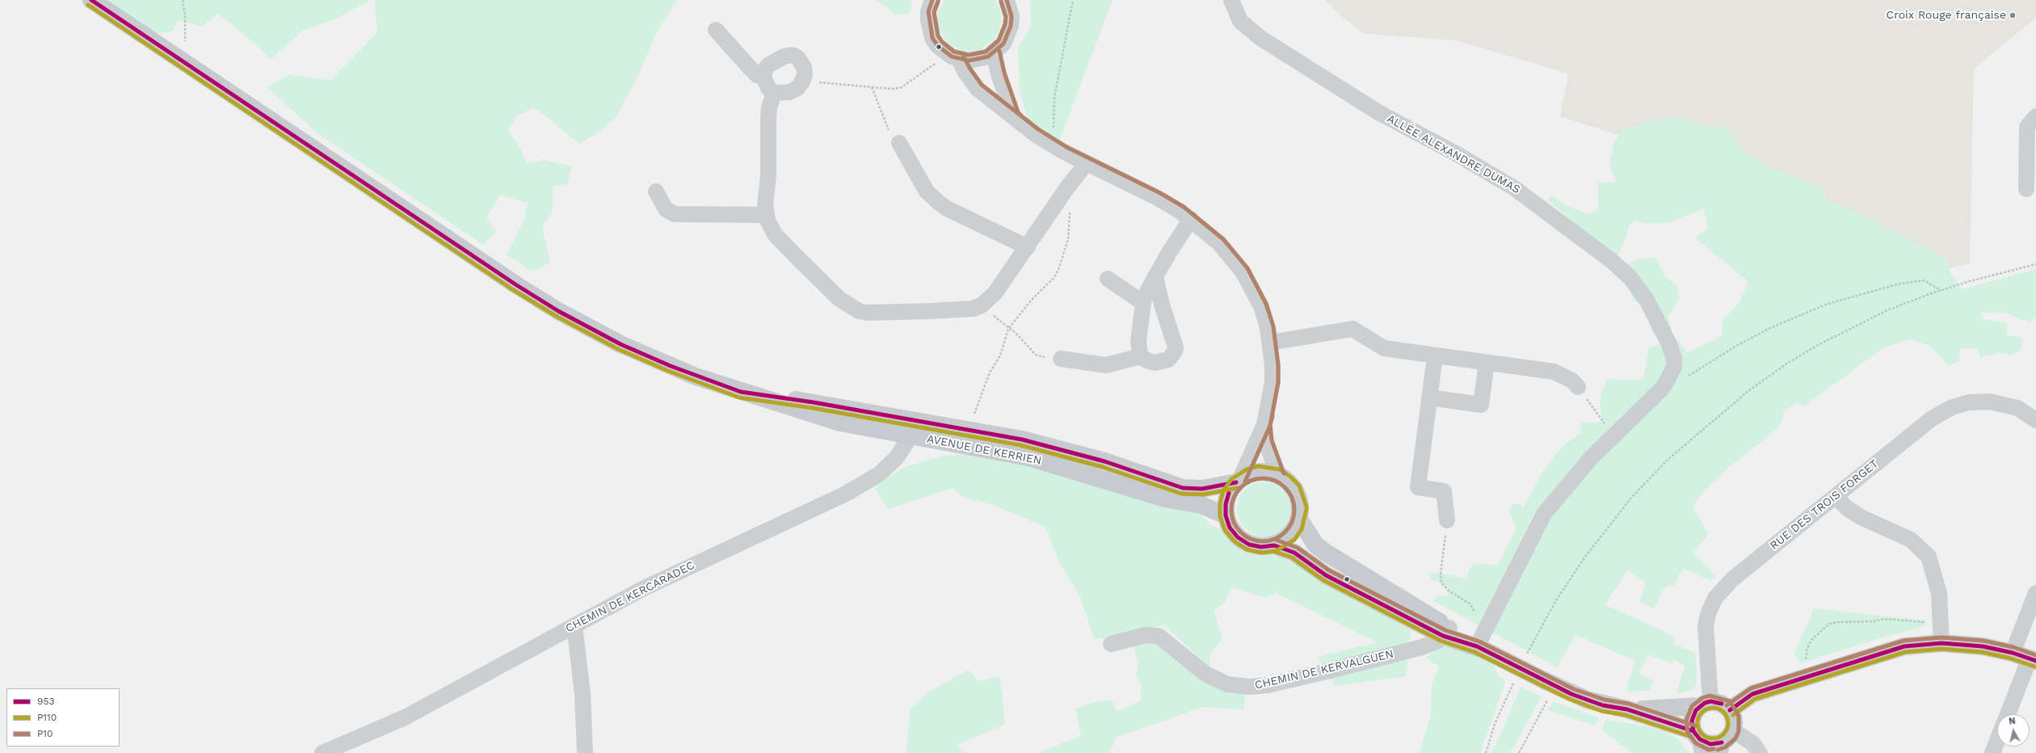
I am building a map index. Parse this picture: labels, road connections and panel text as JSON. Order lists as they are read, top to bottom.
{
  "streets": {
    "main road": ["AVENUE DE KERRIEN"],
    "street": [
      "ALLÉE ALEXANDRE DUMAS",
      "RUE DES TROIS FORGET",
      "CHEMIN DE KERCARADEC",
      "CHEMIN DE KERVALGUEN"
    ]
  },
  "crossings": [
    ["AVENUE DE KERRIEN", "CHEMIN DE KERCARADEC"]
  ],
  "places": ["Croix Rouge française"],
  "lines": ["transit line 953", "transit line P10", "transit line P110"],
  "legend": ["953", "P110", "P10"],
  "north": "top"
}
